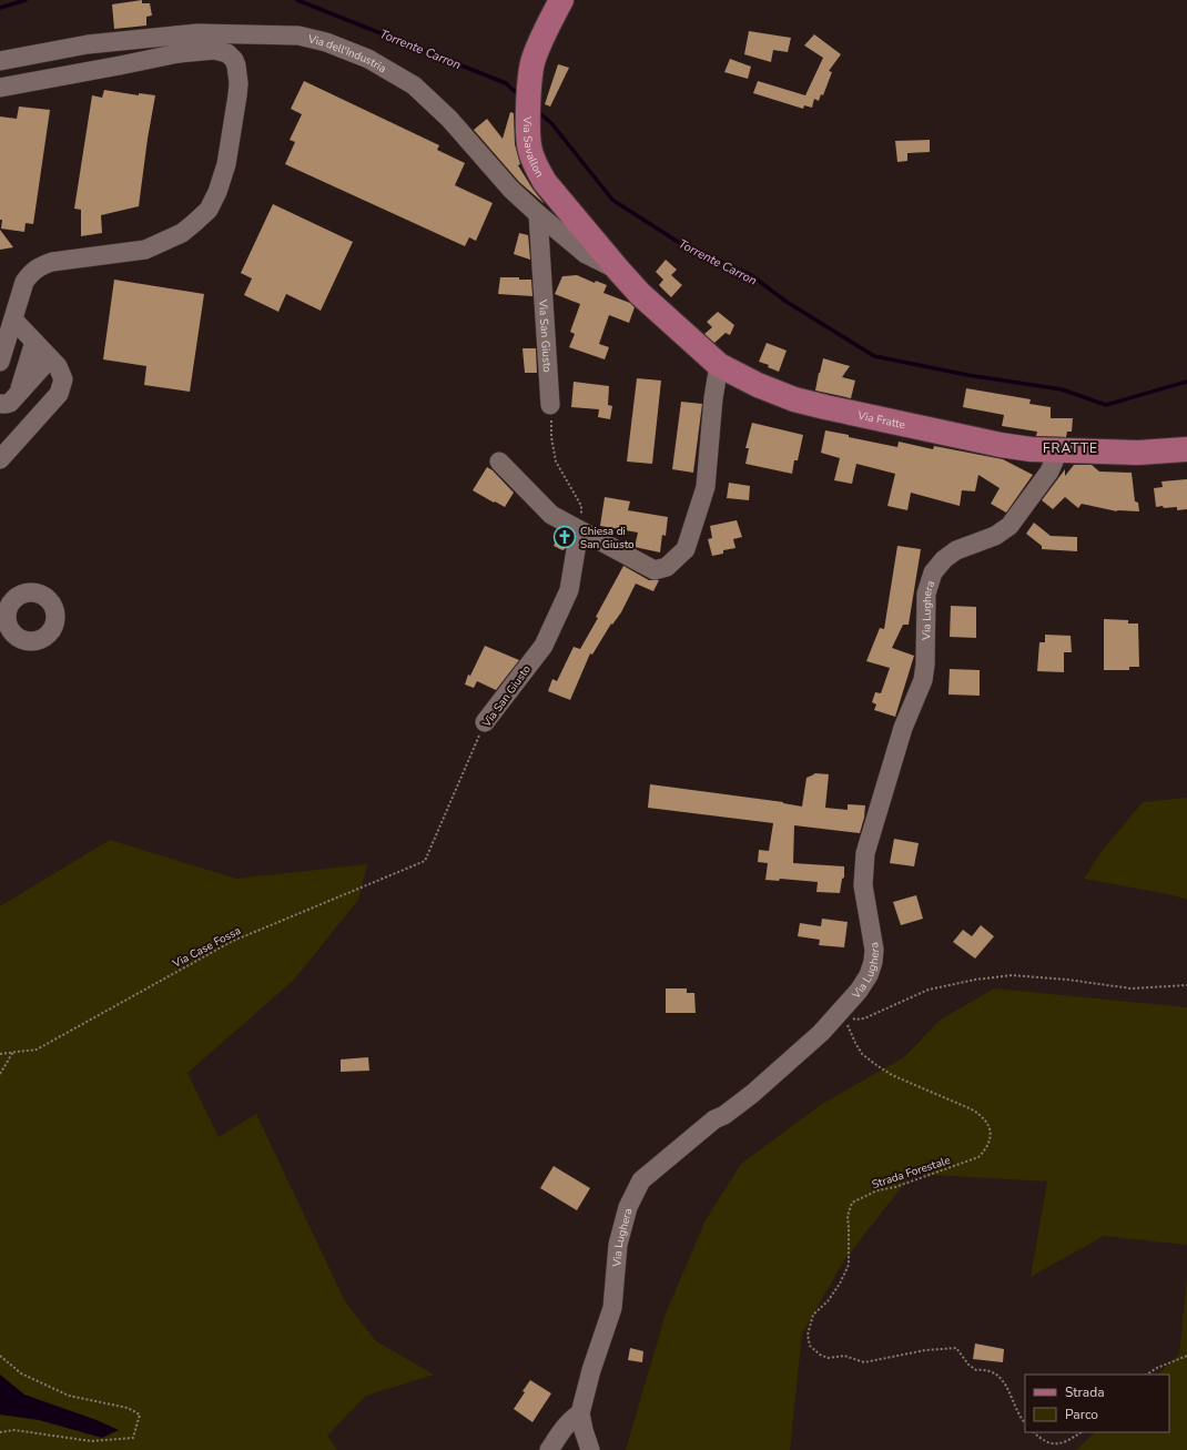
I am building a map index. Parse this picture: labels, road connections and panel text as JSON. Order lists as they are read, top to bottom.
{
  "streets": {
    "main road": ["Via Savallon", "Via Fratte"],
    "street": ["Via dell'Industria", "Via San Giusto", "Via Lughera"],
    "path": ["Via Case Fossa", "Strada Forestale"]
  },
  "crossings": [
    ["Via dell'Industria", "Via Savallon"],
    ["Via dell'Industria", "Via San Giusto"],
    ["Via dell'Industria", "Via Fratte"],
    ["Via Savallon", "Via Fratte"],
    ["Via San Giusto", "Via Case Fossa"],
    ["Via Fratte", "Via Lughera"],
    ["Via Lughera", "Strada Forestale"]
  ],
  "districts": ["FRATTE"],
  "water": ["Torrente Carron"],
  "places": {
    "church": ["Chiesa di San Giusto"]
  },
  "legend": ["Strada", "Parco"]
}
